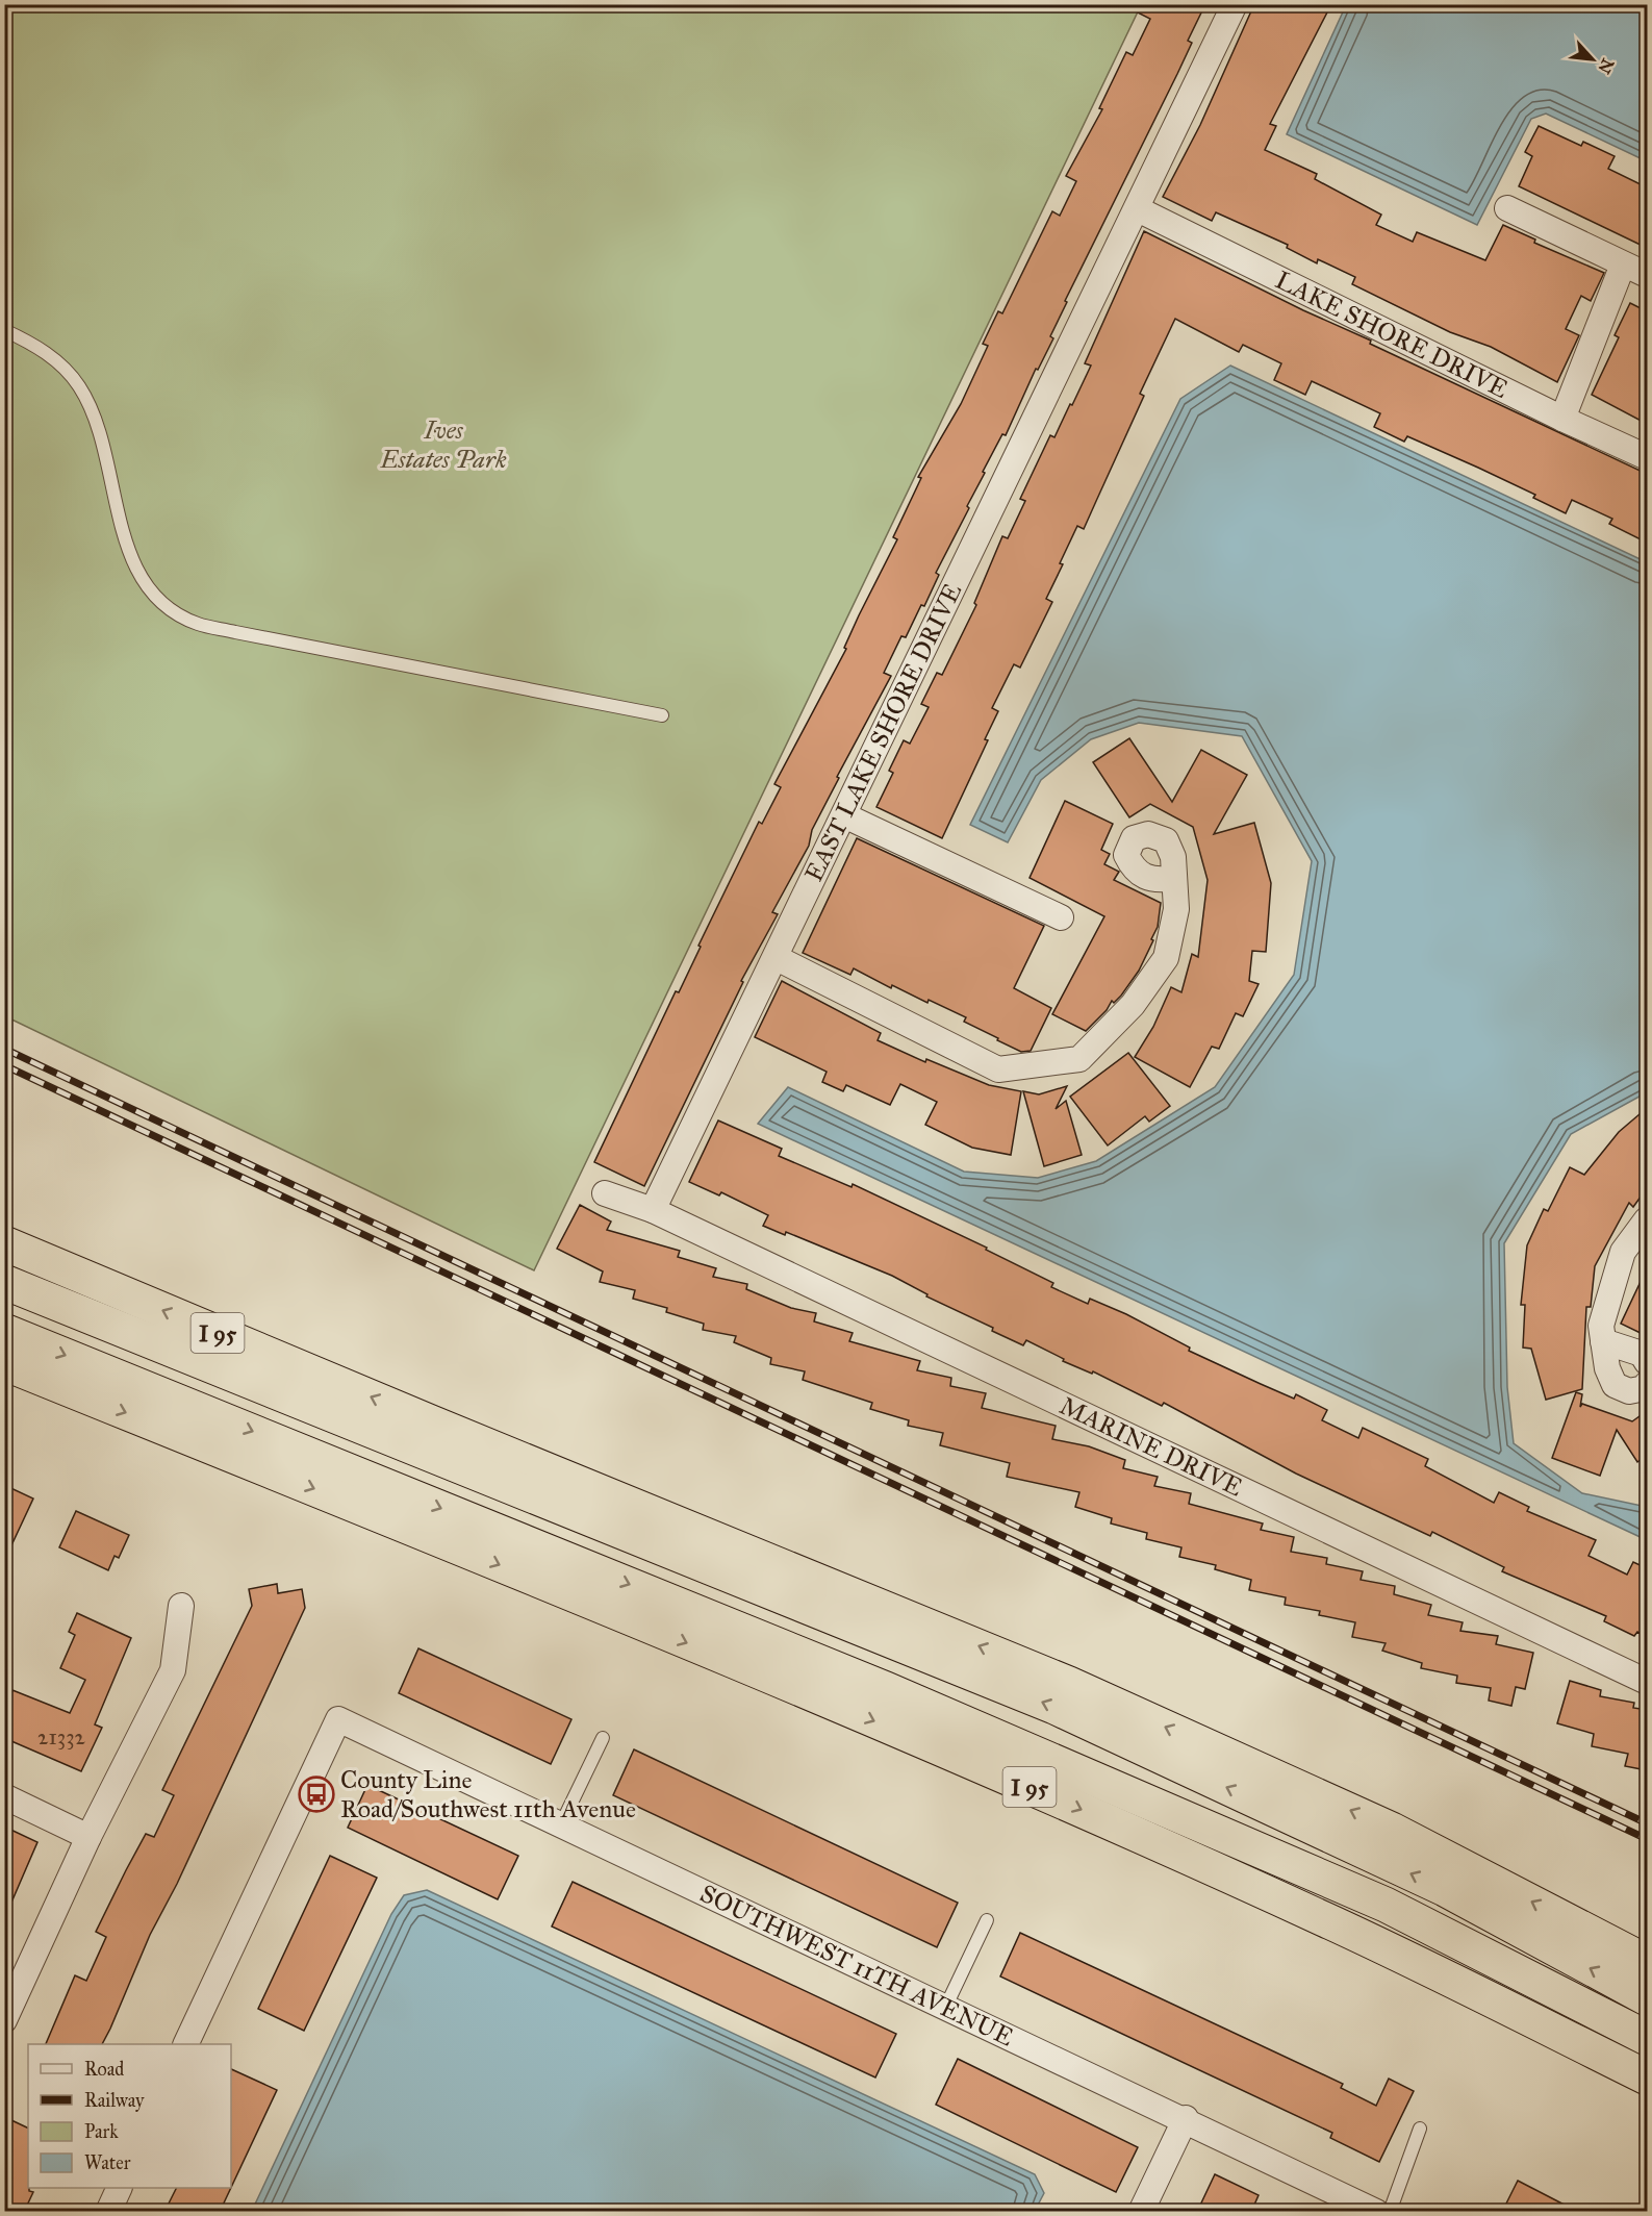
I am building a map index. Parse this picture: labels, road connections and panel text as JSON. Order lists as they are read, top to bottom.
{
  "streets": {
    "highway": ["I 95"],
    "street": [
      "LAKE SHORE DRIVE",
      "EAST LAKE SHORE DRIVE",
      "MARINE DRIVE",
      "SOUTHWEST 11TH AVENUE"
    ]
  },
  "crossings": [
    ["LAKE SHORE DRIVE", "EAST LAKE SHORE DRIVE"],
    ["EAST LAKE SHORE DRIVE", "MARINE DRIVE"]
  ],
  "parks": ["Ives Estates Park"],
  "places": {
    "bus stop": ["County Line Road/Southwest 11th Avenue"]
  },
  "house_numbers": ["21332"],
  "legend": [
    "Road",
    "Railway",
    "Park",
    "Water"
  ],
  "north": "bottom right"
}
